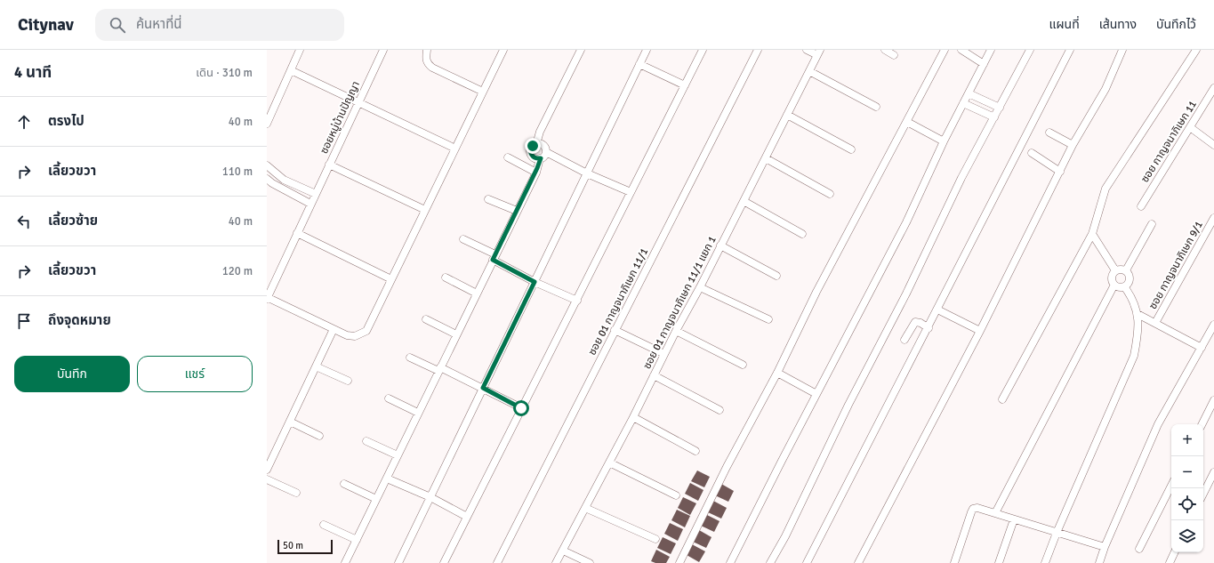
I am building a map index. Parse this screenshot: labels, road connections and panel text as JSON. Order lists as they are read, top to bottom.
{
  "streets": {
    "street": [
      "ซอยหมู่บ้านปัญญา",
      "ซอย กาญจนาภิเษก 11",
      "ซอย กาญจนาภิเษก 9/1",
      "ซอย 01 กาญจนาภิเษก 11/1",
      "ซอย 01 กาญจนาภิเษก 11/1 แยก 1"
    ]
  },
  "scale_bar": "50 m",
  "page": {
    "header": "Citynav",
    "search": "ค้นหาที่นี่",
    "nav": ["แผนที่", "เส้นทาง", "บันทึกไว้"],
    "heading": ["4 นาที", "เดิน · 310 m"],
    "list": [
      ["ตรงไป", "40 m"],
      ["เลี้ยวขวา", "110 m"],
      ["เลี้ยวซ้าย", "40 m"],
      ["เลี้ยวขวา", "120 m"],
      "ถึงจุดหมาย"
    ],
    "buttons": ["บันทึก", "แชร์"],
    "map_buttons": ["+", "−"],
    "scale": "50 m"
  }
}
